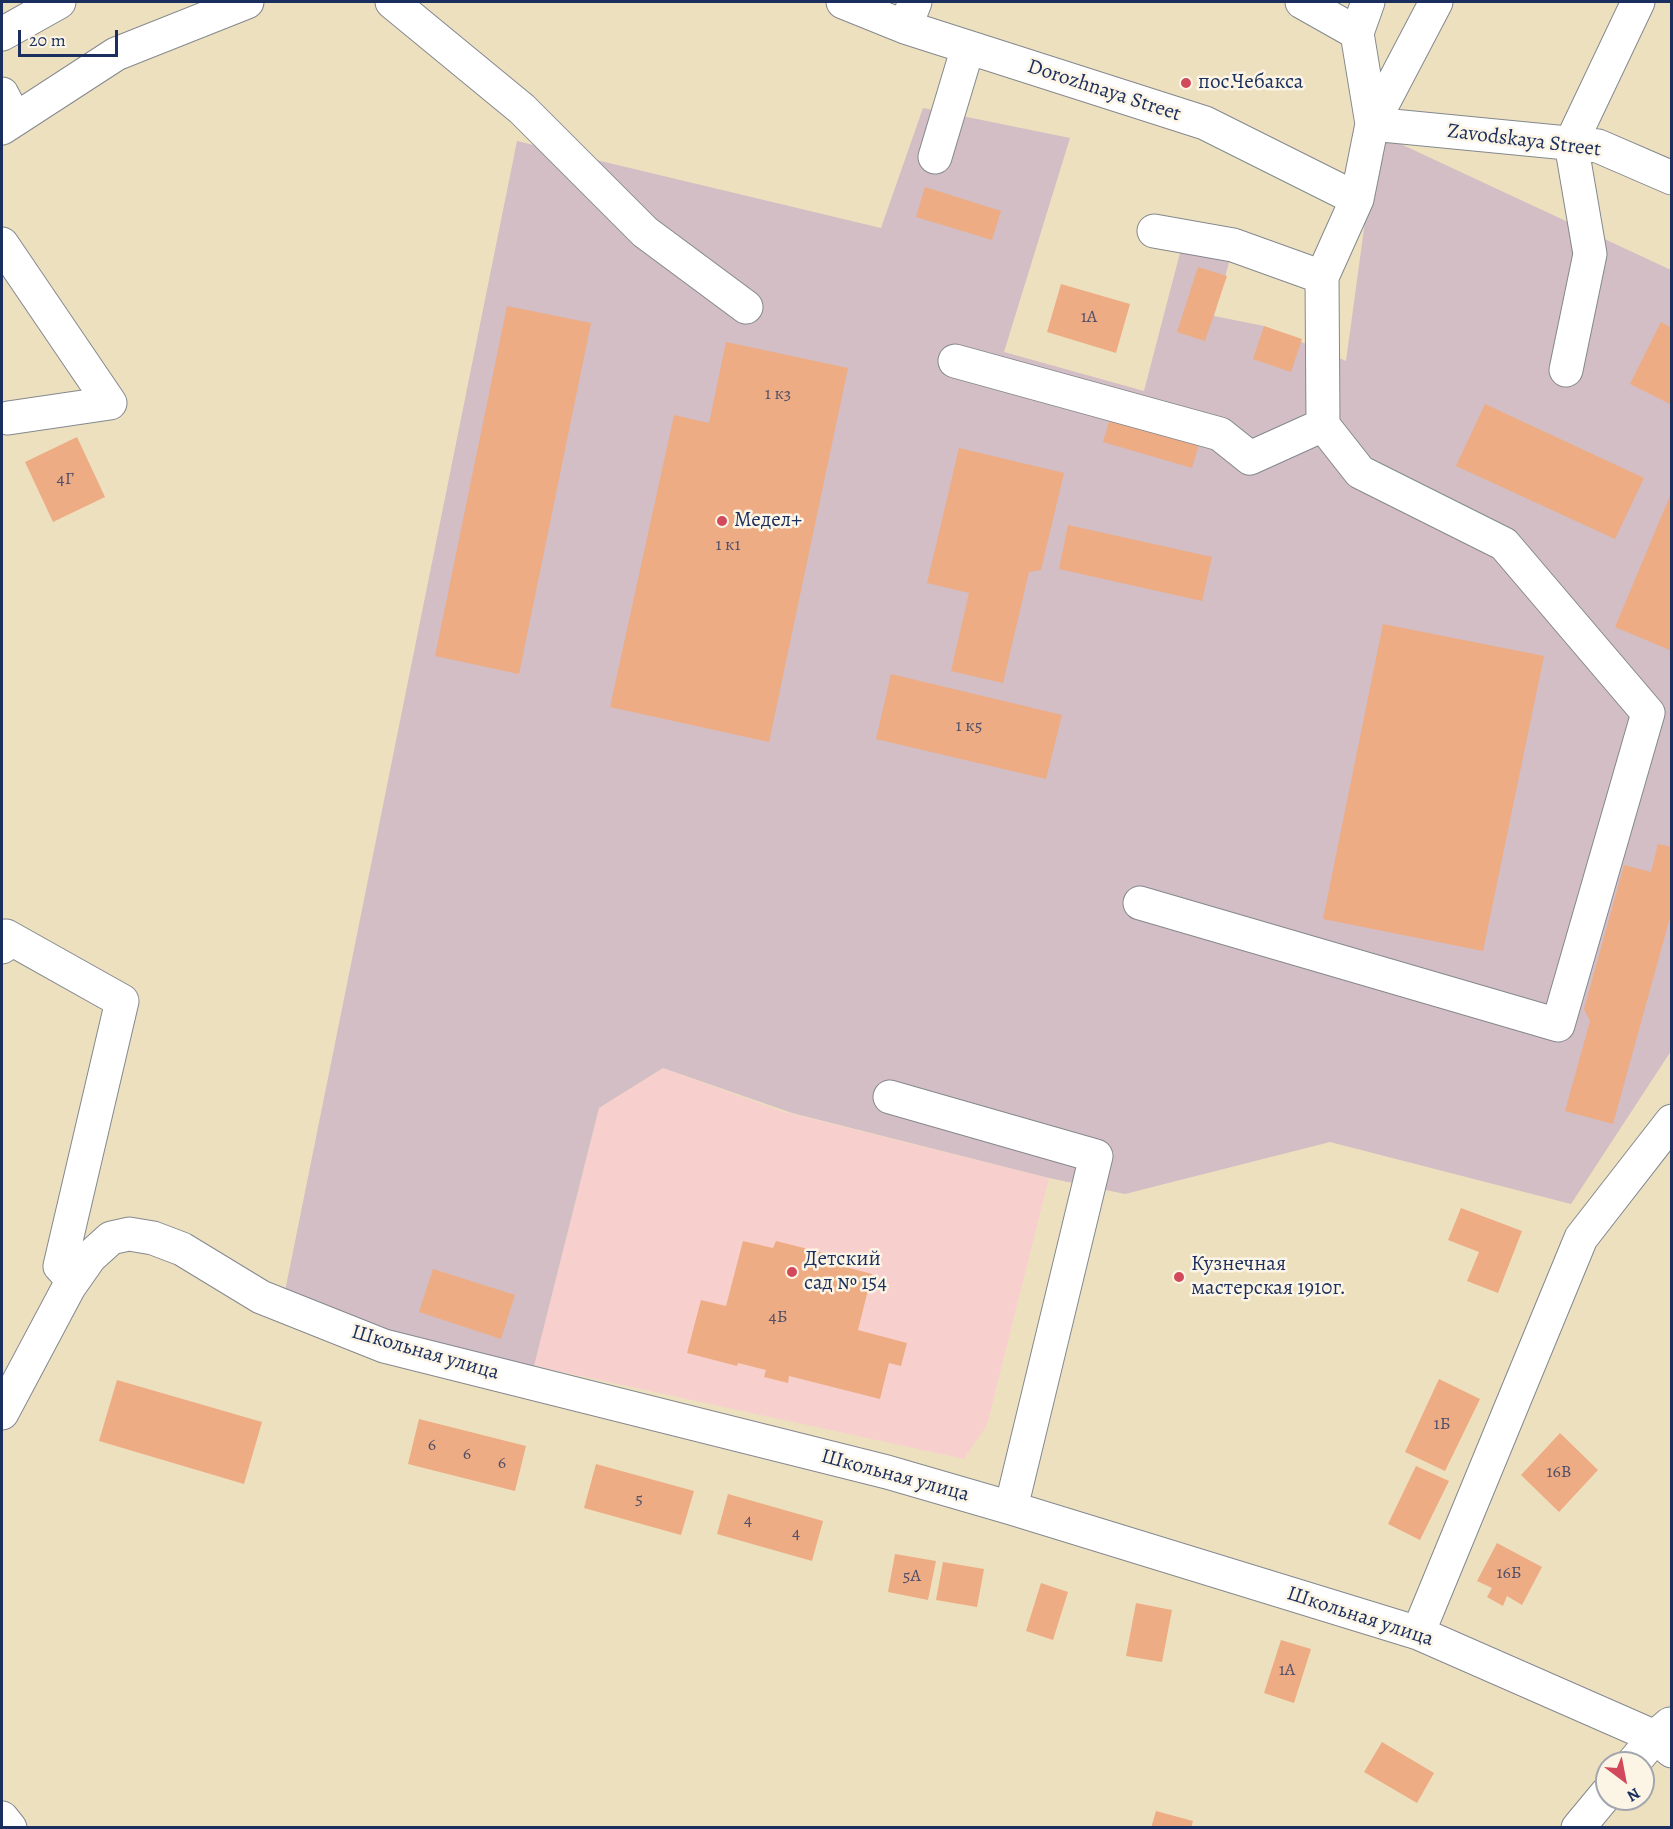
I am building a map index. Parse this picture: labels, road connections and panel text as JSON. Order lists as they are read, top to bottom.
{
  "streets": {
    "street": ["Dorozhnaya Street", "Zavodskaya Street", "Школьная улица"]
  },
  "places": [
    "пос.Чебакса",
    "Медел+",
    "Детский сад № 154",
    "Кузнечная мастерская 1910г."
  ],
  "house_numbers": [
    "1А",
    "1 к3",
    "4Г",
    "1 к1",
    "1 к5",
    "4Б",
    "1Б",
    "6",
    "6",
    "6",
    "16В",
    "5",
    "4",
    "4",
    "16Б",
    "5А",
    "1А"
  ],
  "scale_bar": "20 m",
  "north": "bottom right"
}
